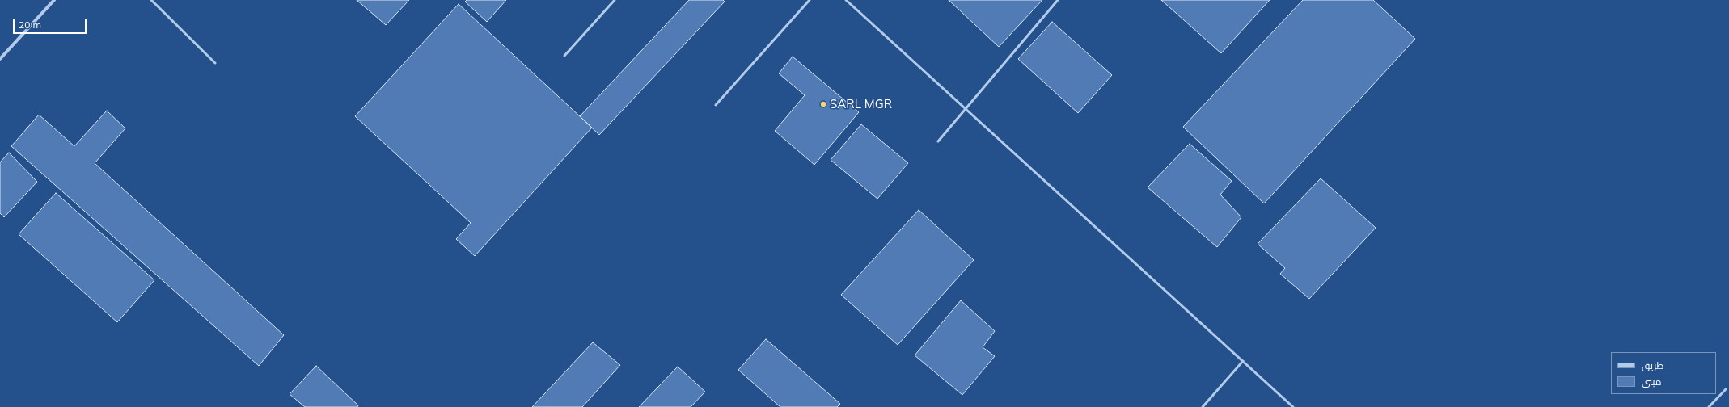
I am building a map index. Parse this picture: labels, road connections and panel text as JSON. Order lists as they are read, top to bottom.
{
  "places": ["SARL MGR"],
  "legend": ["طريق", "مبنى"],
  "scale_bar": "20 m"
}
